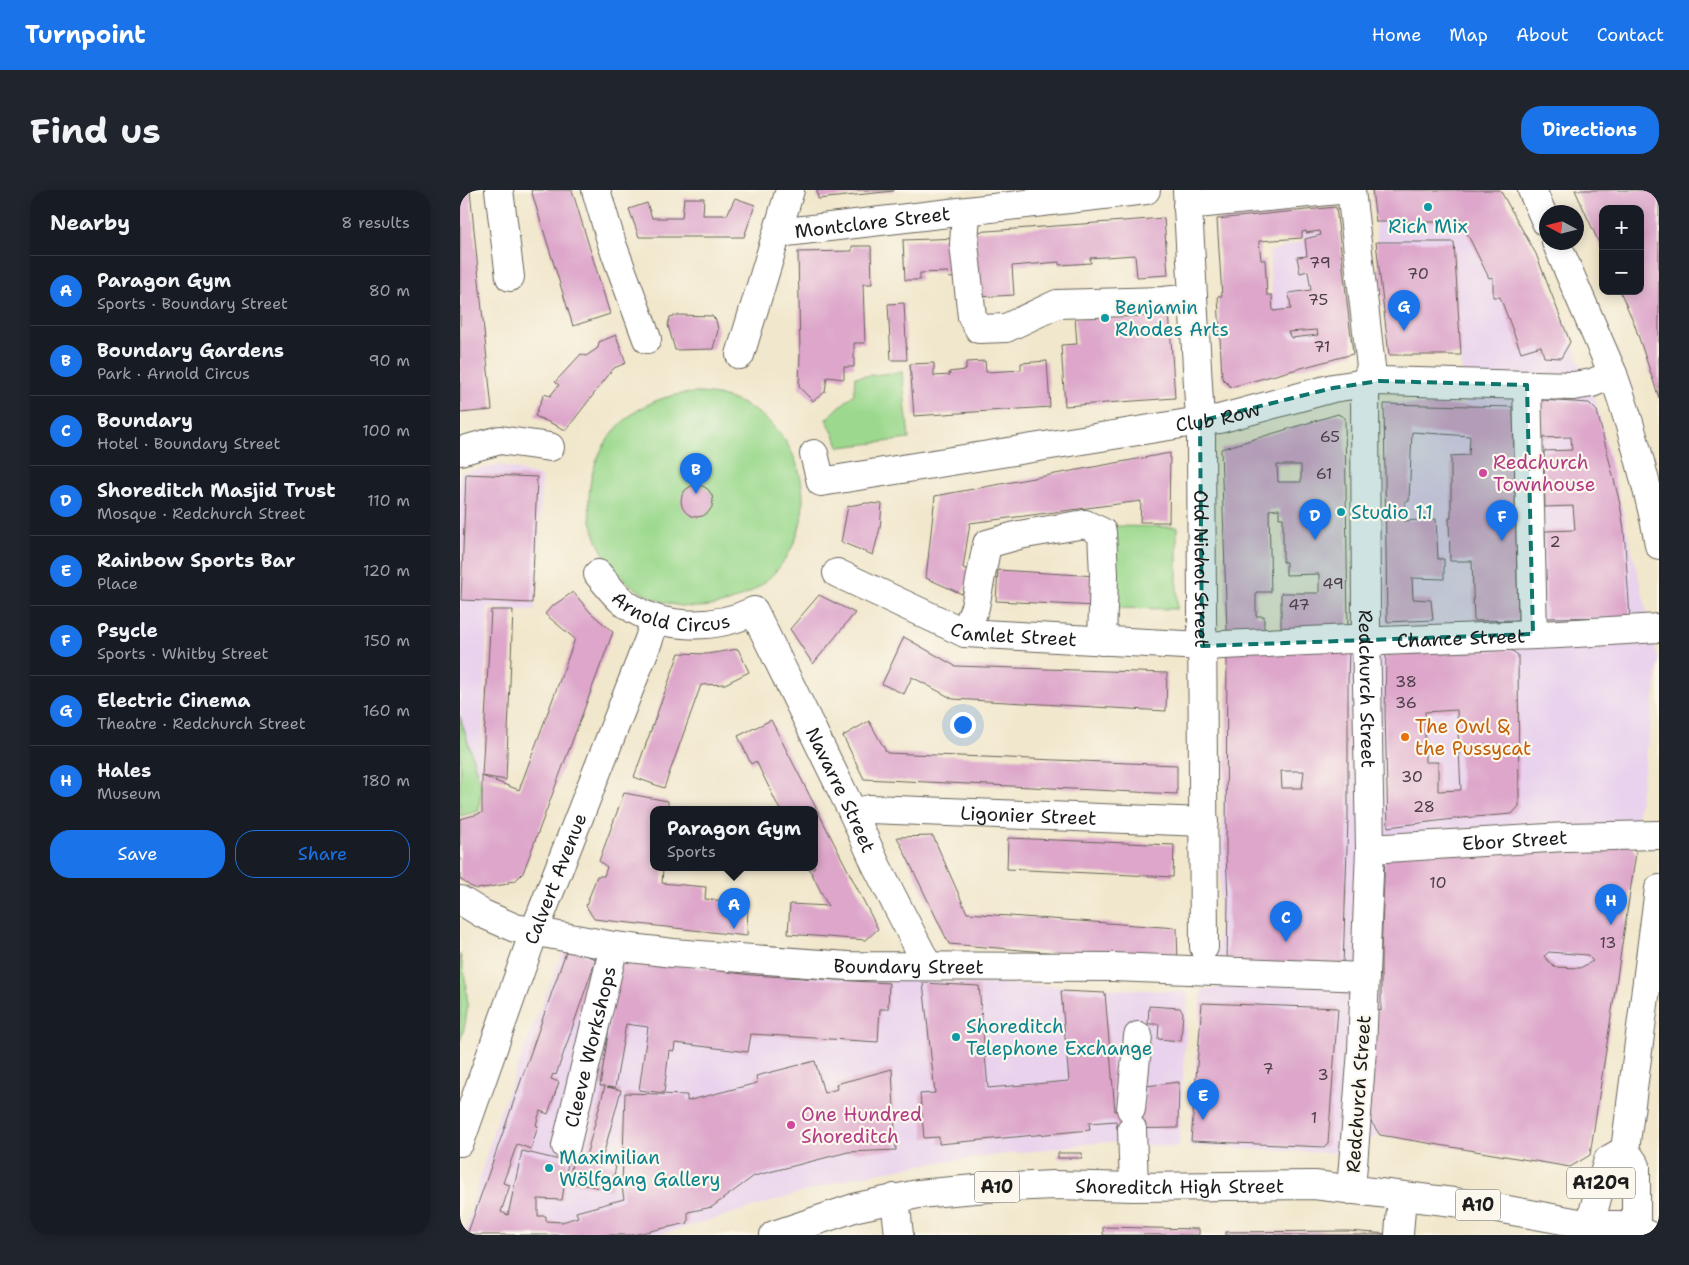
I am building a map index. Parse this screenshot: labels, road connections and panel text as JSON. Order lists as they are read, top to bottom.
{
  "streets": {
    "main road": [
      "Montclare Street",
      "Club Row",
      "Old Nichol Street",
      "Arnold Circus",
      "Camlet Street",
      "Chance Street",
      "Redchurch Street",
      "Navarre Street",
      "Ligonier Street",
      "Ebor Street",
      "Calvert Avenue",
      "Boundary Street",
      "Cleeve Workshops",
      "A1209",
      "Shoreditch High Street",
      "A10"
    ]
  },
  "crossings": [
    ["Club Row", "Old Nichol Street"],
    ["Club Row", "Redchurch Street"],
    ["Old Nichol Street", "Camlet Street"],
    ["Old Nichol Street", "Chance Street"],
    ["Old Nichol Street", "Ligonier Street"],
    ["Arnold Circus", "Navarre Street"],
    ["Arnold Circus", "Calvert Avenue"],
    ["Camlet Street", "Chance Street"],
    ["Chance Street", "Redchurch Street"],
    ["Redchurch Street", "Ebor Street"],
    ["Redchurch Street", "Boundary Street"],
    ["Redchurch Street", "Shoreditch High Street"],
    ["Navarre Street", "Ligonier Street"],
    ["Navarre Street", "Boundary Street"],
    ["Calvert Avenue", "Boundary Street"],
    ["Boundary Street", "Cleeve Workshops"],
    ["A1209", "Shoreditch High Street"]
  ],
  "places": [
    "Rich Mix",
    "Benjamin Rhodes Arts",
    "Redchurch Townhouse",
    "Studio 1.1",
    "The Owl & the Pussycat",
    "Shoreditch Telephone Exchange",
    "One Hundred Shoreditch",
    "Maximilian Wölfgang Gallery"
  ],
  "house_numbers": [
    "79",
    "70",
    "75",
    "71",
    "65",
    "61",
    "2",
    "49",
    "47",
    "38",
    "36",
    "30",
    "28",
    "10",
    "13",
    "7",
    "3",
    "1"
  ],
  "north": "left",
  "page": {
    "header": "Turnpoint",
    "nav": [
      "Home",
      "Map",
      "About",
      "Contact"
    ],
    "buttons": [
      "Directions",
      ["Save", "Share"]
    ],
    "title": "Find us",
    "heading": ["Nearby", "8 results"],
    "map_buttons": ["+", "−"],
    "list": [
      {
        "mark": "A",
        "name": "Paragon Gym",
        "note": "Sports · Boundary Street",
        "value": "80 m"
      },
      {
        "mark": "B",
        "name": "Boundary Gardens",
        "note": "Park · Arnold Circus",
        "value": "90 m"
      },
      {
        "mark": "C",
        "name": "Boundary",
        "note": "Hotel · Boundary Street",
        "value": "100 m"
      },
      {
        "mark": "D",
        "name": "Shoreditch Masjid Trust",
        "note": "Mosque · Redchurch Street",
        "value": "110 m"
      },
      {
        "mark": "E",
        "name": "Rainbow Sports Bar",
        "note": "Place",
        "value": "120 m"
      },
      {
        "mark": "F",
        "name": "Psycle",
        "note": "Sports · Whitby Street",
        "value": "150 m"
      },
      {
        "mark": "G",
        "name": "Electric Cinema",
        "note": "Theatre · Redchurch Street",
        "value": "160 m"
      },
      {
        "mark": "H",
        "name": "Hales",
        "note": "Museum",
        "value": "180 m"
      }
    ],
    "pins": [
      "G",
      "B",
      "D",
      "F",
      "H",
      "A",
      "C",
      "E"
    ],
    "popup": ["Paragon Gym", "Sports"]
  }
}
